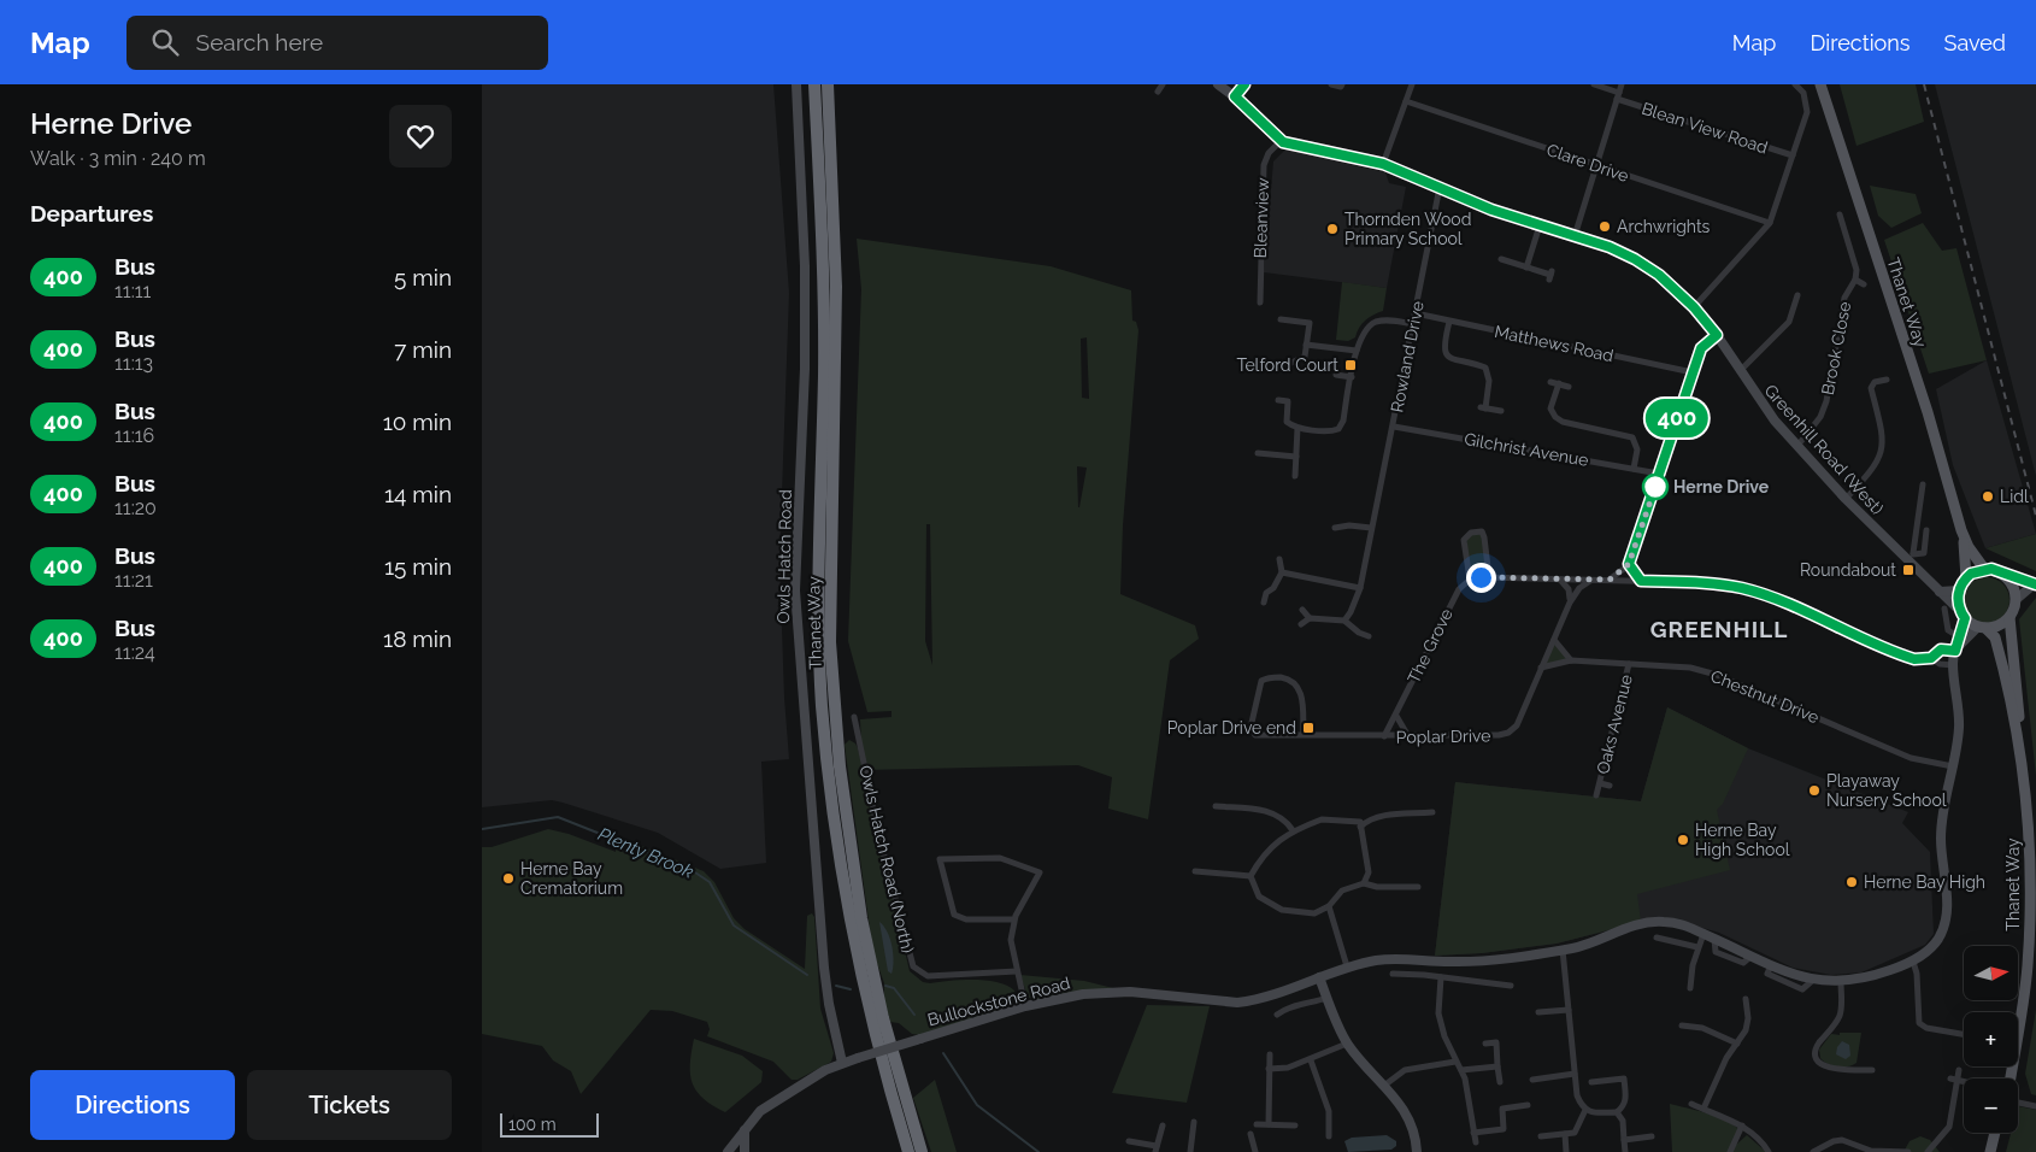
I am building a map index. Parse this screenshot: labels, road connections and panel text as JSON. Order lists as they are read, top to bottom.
{
  "streets": {
    "highway": ["Thanet Way"],
    "street": [
      "Blean View Road",
      "Clare Drive",
      "Bleanview",
      "Matthews Road",
      "Brook Close",
      "Rowland Drive",
      "Gilchrist Avenue",
      "Greenhill Road (West)",
      "Owls Hatch Road",
      "The Grove",
      "Chestnut Drive",
      "Oaks Avenue",
      "Poplar Drive",
      "Owls Hatch Road (North)",
      "Bullockstone Road"
    ]
  },
  "crossings": [
    ["Bleanview", "Greenhill Road (West)"],
    ["Thanet Way", "Greenhill Road (West)"],
    ["Matthews Road", "Rowland Drive"],
    ["Brook Close", "Greenhill Road (West)"],
    ["Rowland Drive", "Gilchrist Avenue"],
    ["Rowland Drive", "Greenhill Road (West)"],
    ["Owls Hatch Road", "Bullockstone Road"],
    ["The Grove", "Poplar Drive"],
    ["Chestnut Drive", "Oaks Avenue"],
    ["Chestnut Drive", "Poplar Drive"],
    ["Chestnut Drive", "Bullockstone Road"]
  ],
  "districts": ["GREENHILL"],
  "water": ["Plenty Brook"],
  "places": {
    "other": [
      "Archwrights",
      "Thornden Wood Primary School",
      "Herne Drive",
      "Lidl",
      "Playaway Nursery School",
      "Herne Bay High School",
      "Herne Bay Crematorium",
      "Herne Bay High"
    ],
    "transit": ["Telford Court", "Roundabout", "Poplar Drive end"]
  },
  "lines": ["bus line 400"],
  "scale_bar": "100 m",
  "north": "right",
  "page": {
    "header": "Map",
    "search": "Search here",
    "nav": ["Map", "Directions", "Saved"],
    "heading": [
      ["Herne Drive", "Walk · 3 min · 240 m"],
      "Departures"
    ],
    "on_map": "400",
    "list": [
      {
        "mark": "400",
        "name": "Bus",
        "note": "11:11",
        "value": "5 min"
      },
      {
        "mark": "400",
        "name": "Bus",
        "note": "11:13",
        "value": "7 min"
      },
      {
        "mark": "400",
        "name": "Bus",
        "note": "11:16",
        "value": "10 min"
      },
      {
        "mark": "400",
        "name": "Bus",
        "note": "11:20",
        "value": "14 min"
      },
      {
        "mark": "400",
        "name": "Bus",
        "note": "11:21",
        "value": "15 min"
      },
      {
        "mark": "400",
        "name": "Bus",
        "note": "11:24",
        "value": "18 min"
      }
    ],
    "map_buttons": ["+", "−"],
    "buttons": ["Directions", "Tickets"],
    "scale": "100 m"
  }
}
